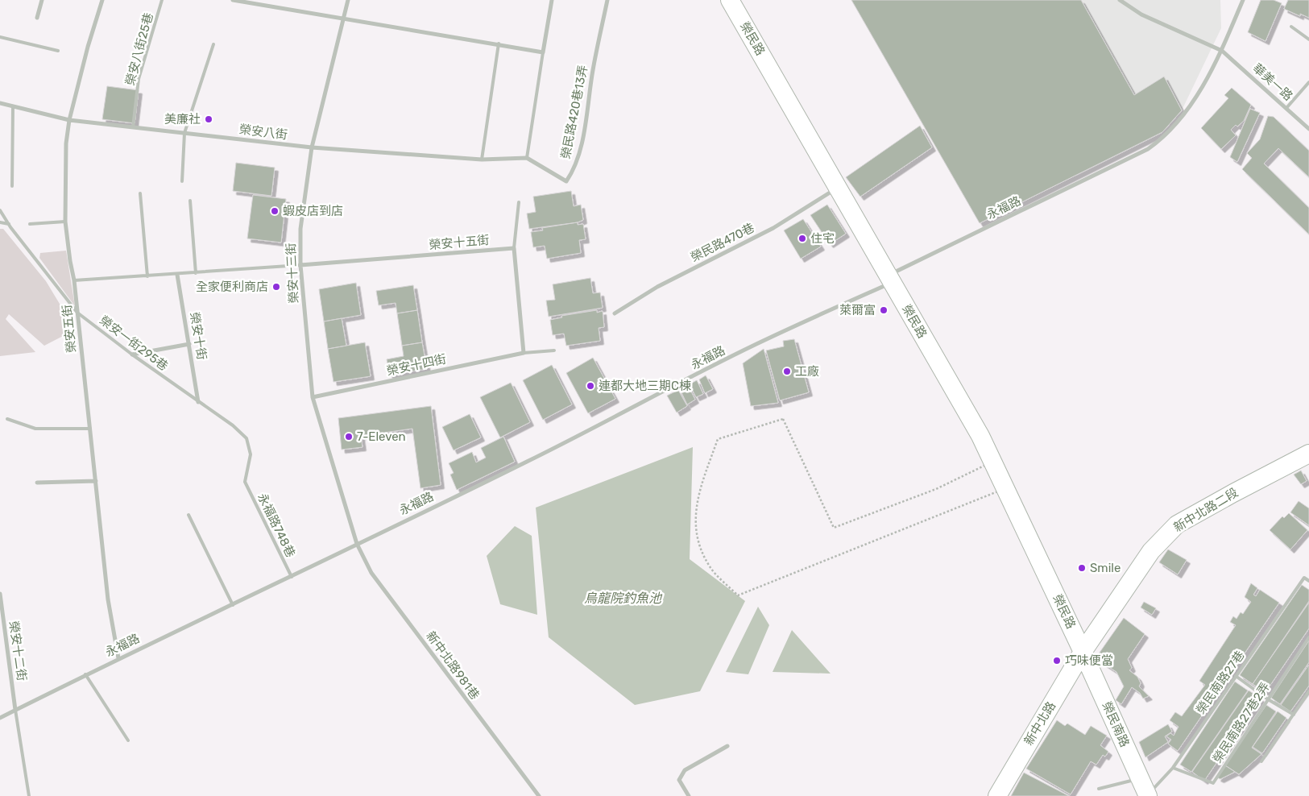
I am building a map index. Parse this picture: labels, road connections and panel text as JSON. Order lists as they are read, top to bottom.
{
  "streets": {
    "street": [
      "榮民路",
      "華美一路",
      "榮民路420巷13弄",
      "榮安八街",
      "永福路",
      "榮安十五街",
      "榮民路470巷",
      "榮安十三街",
      "榮安五街",
      "榮安十街",
      "榮安十四街",
      "新中北路二段",
      "榮安十二街",
      "新中北路981巷",
      "新中北路",
      "榮民南路"
    ],
    "lane": [
      "榮安八街25巷",
      "榮安一街295巷",
      "永福路748巷",
      "榮民南路27巷",
      "榮民南路27巷2弄"
    ]
  },
  "crossings": [
    ["榮民路", "永福路"],
    ["榮民路", "榮民路470巷"],
    ["榮民路", "新中北路二段"],
    ["榮民路", "新中北路"],
    ["榮民路", "榮民南路"],
    ["榮安八街25巷", "榮安八街"],
    ["華美一路", "永福路"],
    ["榮民路420巷13弄", "榮安八街"],
    ["榮安八街", "榮安十三街"],
    ["榮安八街", "榮安五街"],
    ["永福路", "榮安十三街"],
    ["永福路", "榮安五街"],
    ["永福路", "永福路748巷"],
    ["永福路", "榮安十二街"],
    ["永福路", "新中北路981巷"],
    ["榮安十五街", "榮安十三街"],
    ["榮安十三街", "榮安十四街"],
    ["榮安十三街", "新中北路981巷"],
    ["榮安五街", "榮安一街295巷"],
    ["榮安十街", "榮安一街295巷"],
    ["榮安一街295巷", "永福路748巷"],
    ["新中北路二段", "新中北路"],
    ["新中北路二段", "榮民南路"],
    ["榮民南路27巷", "榮民南路27巷2弄"],
    ["榮民南路27巷", "榮民南路"],
    ["新中北路", "榮民南路"]
  ],
  "water": ["烏龍院釣魚池"],
  "places": [
    "美廉社",
    "蝦皮店到店",
    "住宅",
    "全家便利商店",
    "萊爾富",
    "工廠",
    "連都大地三期C棟",
    "7-Eleven",
    "Smile",
    "巧味便當"
  ]
}
